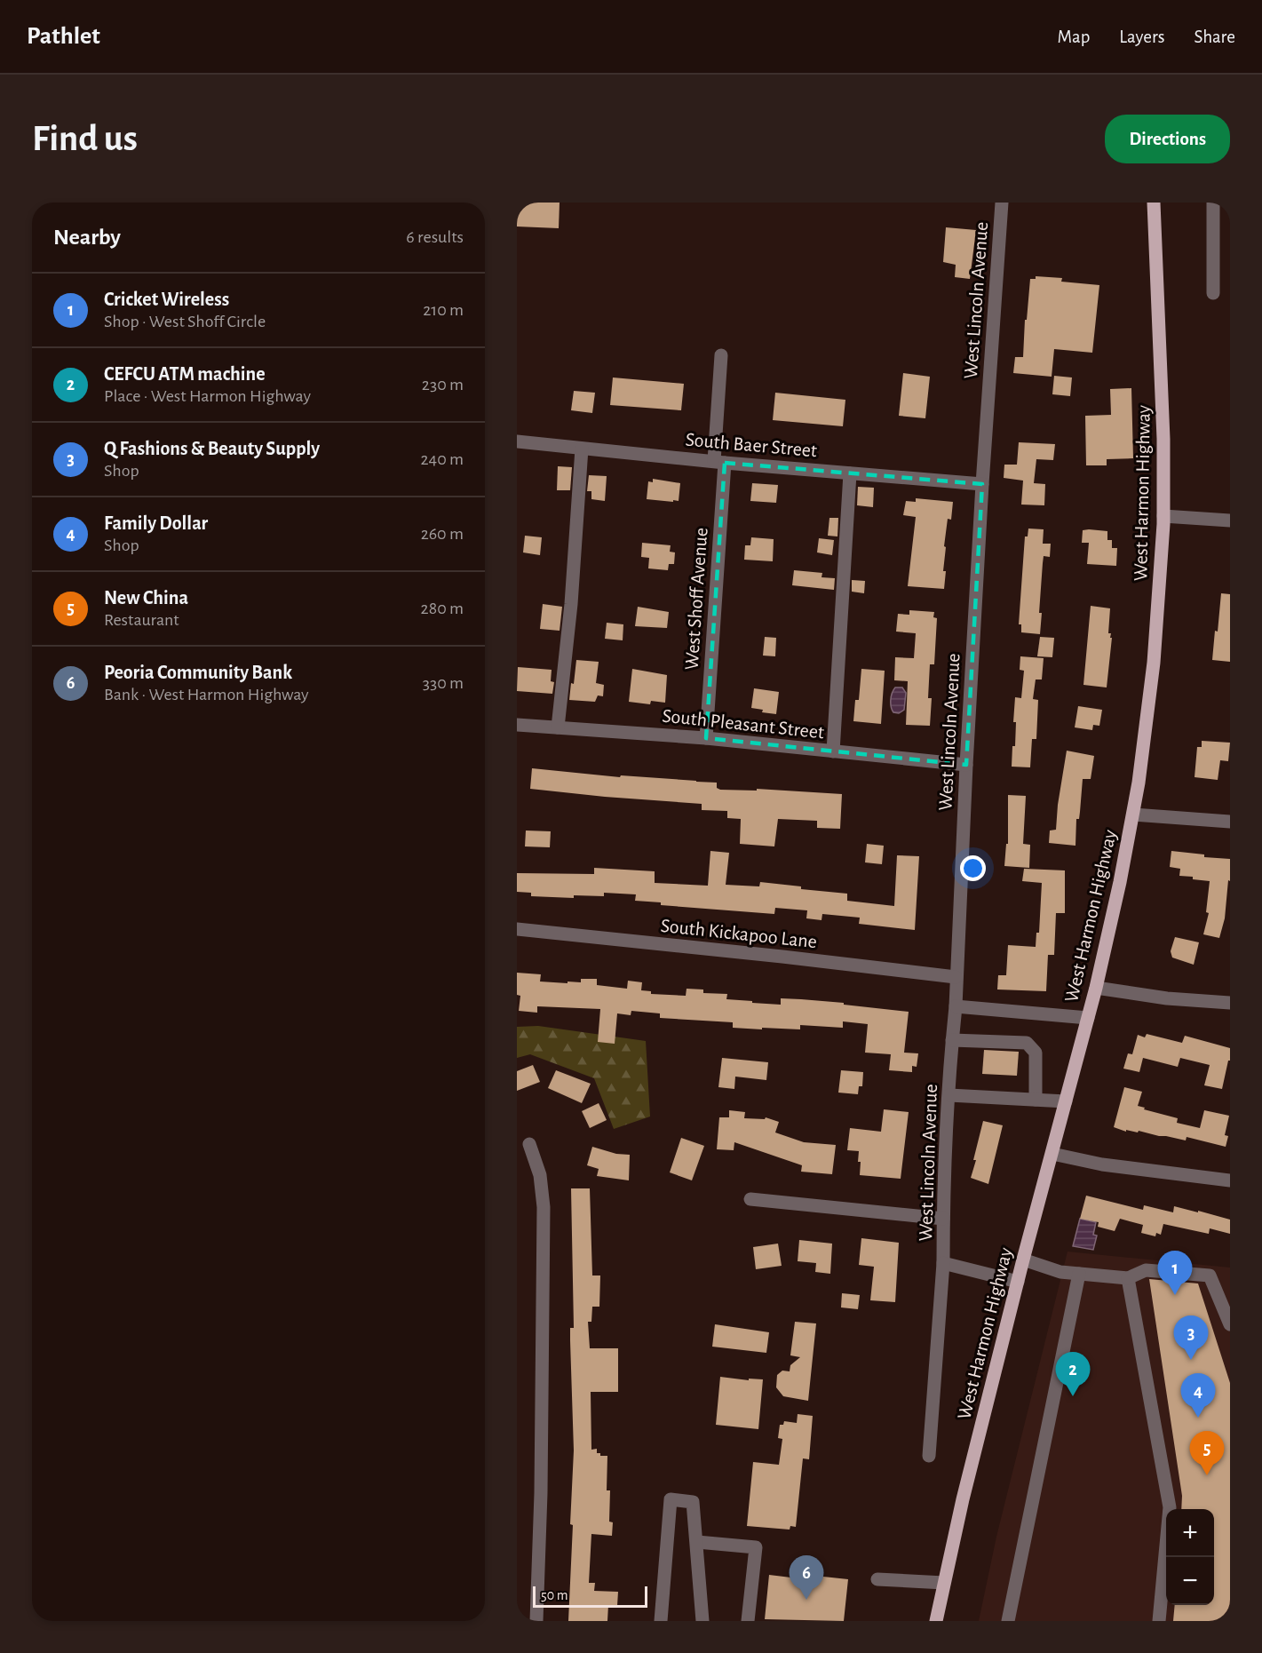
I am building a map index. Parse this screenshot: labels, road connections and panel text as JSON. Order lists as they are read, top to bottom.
{
  "streets": {
    "main road": ["West Harmon Highway"],
    "street": [
      "West Lincoln Avenue",
      "South Baer Street",
      "West Shoff Avenue",
      "South Pleasant Street",
      "South Kickapoo Lane"
    ]
  },
  "crossings": [
    ["West Lincoln Avenue", "South Baer Street"],
    ["West Lincoln Avenue", "West Harmon Highway"],
    ["West Lincoln Avenue", "South Pleasant Street"],
    ["West Lincoln Avenue", "South Kickapoo Lane"],
    ["South Baer Street", "West Shoff Avenue"],
    ["West Shoff Avenue", "South Pleasant Street"]
  ],
  "scale_bar": "50 m",
  "page": {
    "header": "Pathlet",
    "nav": ["Map", "Layers", "Share"],
    "buttons": "Directions",
    "title": "Find us",
    "heading": ["Nearby", "6 results"],
    "list": [
      {
        "mark": "1",
        "name": "Cricket Wireless",
        "note": "Shop · West Shoff Circle",
        "value": "210 m"
      },
      {
        "mark": "2",
        "name": "CEFCU ATM machine",
        "note": "Place · West Harmon Highway",
        "value": "230 m"
      },
      {
        "mark": "3",
        "name": "Q Fashions & Beauty Supply",
        "note": "Shop",
        "value": "240 m"
      },
      {
        "mark": "4",
        "name": "Family Dollar",
        "note": "Shop",
        "value": "260 m"
      },
      {
        "mark": "5",
        "name": "New China",
        "note": "Restaurant",
        "value": "280 m"
      },
      {
        "mark": "6",
        "name": "Peoria Community Bank",
        "note": "Bank · West Harmon Highway",
        "value": "330 m"
      }
    ],
    "pins": [
      "1",
      "3",
      "2",
      "4",
      "5",
      "6"
    ],
    "map_buttons": ["+", "−"],
    "scale": "50 m"
  }
}
